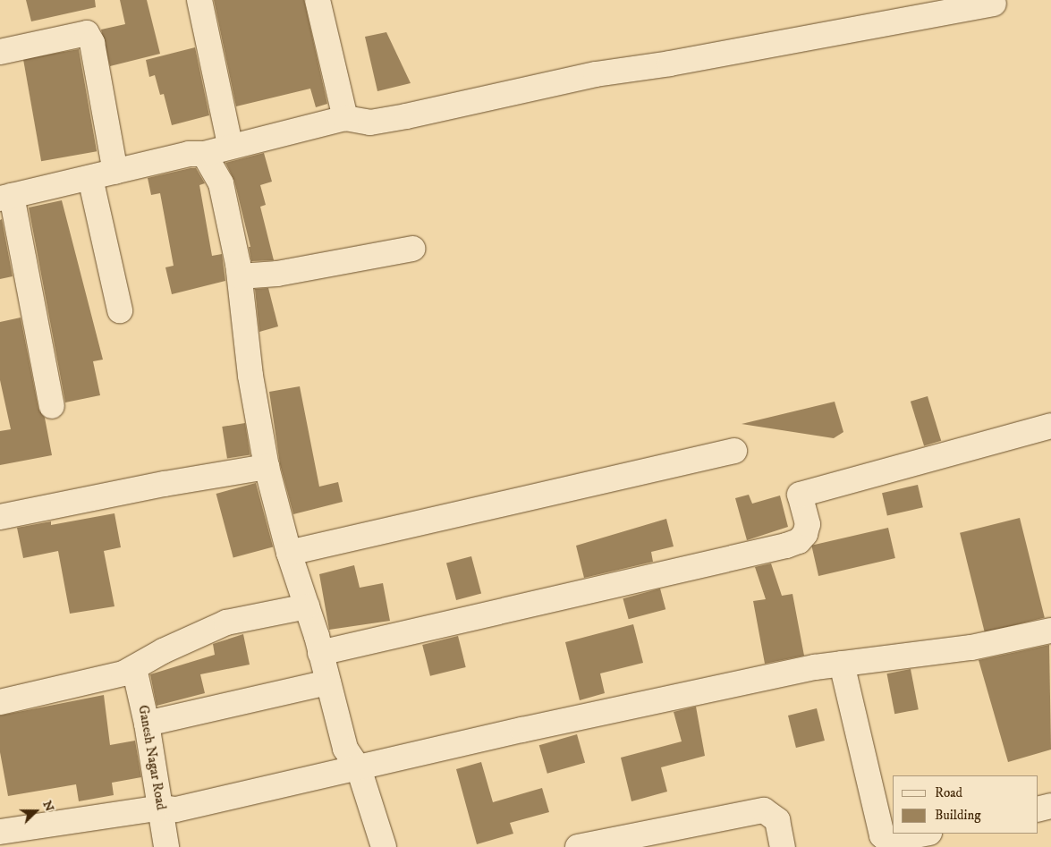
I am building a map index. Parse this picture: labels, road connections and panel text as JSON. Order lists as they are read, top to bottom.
{
  "streets": {
    "street": ["Ganesh Nagar Road"]
  },
  "legend": ["Road", "Building"],
  "north": "right"
}
